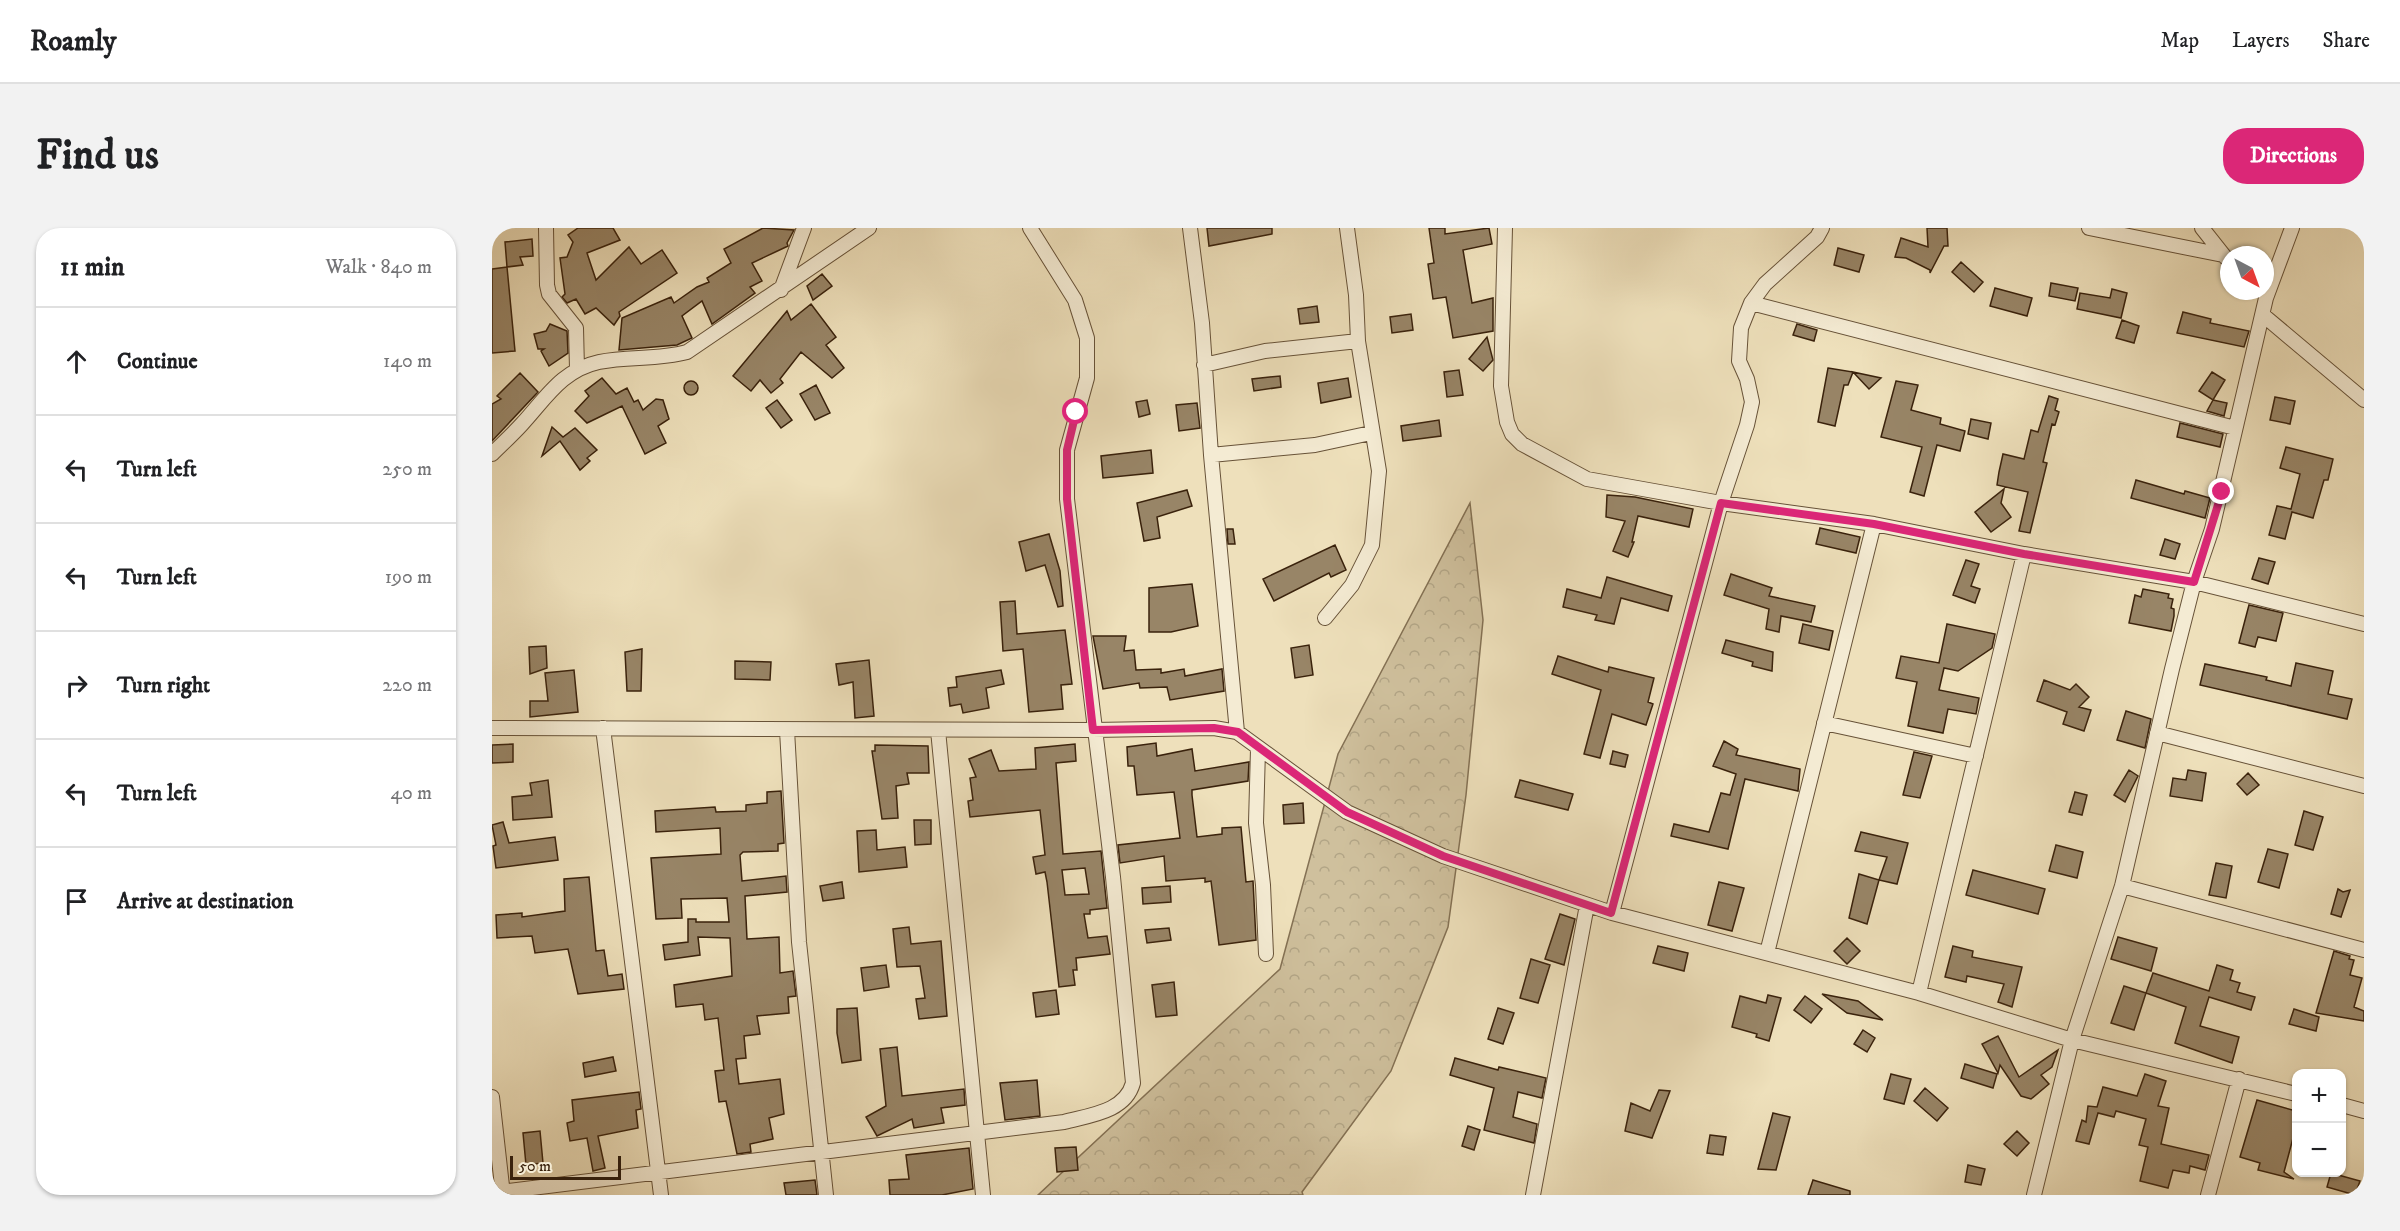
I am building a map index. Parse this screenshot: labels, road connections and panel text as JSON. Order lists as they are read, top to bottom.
{
  "scale_bar": "50 m",
  "north": "bottom right",
  "page": {
    "header": "Roamly",
    "nav": ["Map", "Layers", "Share"],
    "buttons": "Directions",
    "title": "Find us",
    "heading": ["11 min", "Walk · 840 m"],
    "list": [
      ["Continue", "140 m"],
      ["Turn left", "250 m"],
      ["Turn left", "190 m"],
      ["Turn right", "220 m"],
      ["Turn left", "40 m"],
      "Arrive at destination"
    ],
    "map_buttons": ["+", "−"],
    "scale": "50 m"
  }
}
